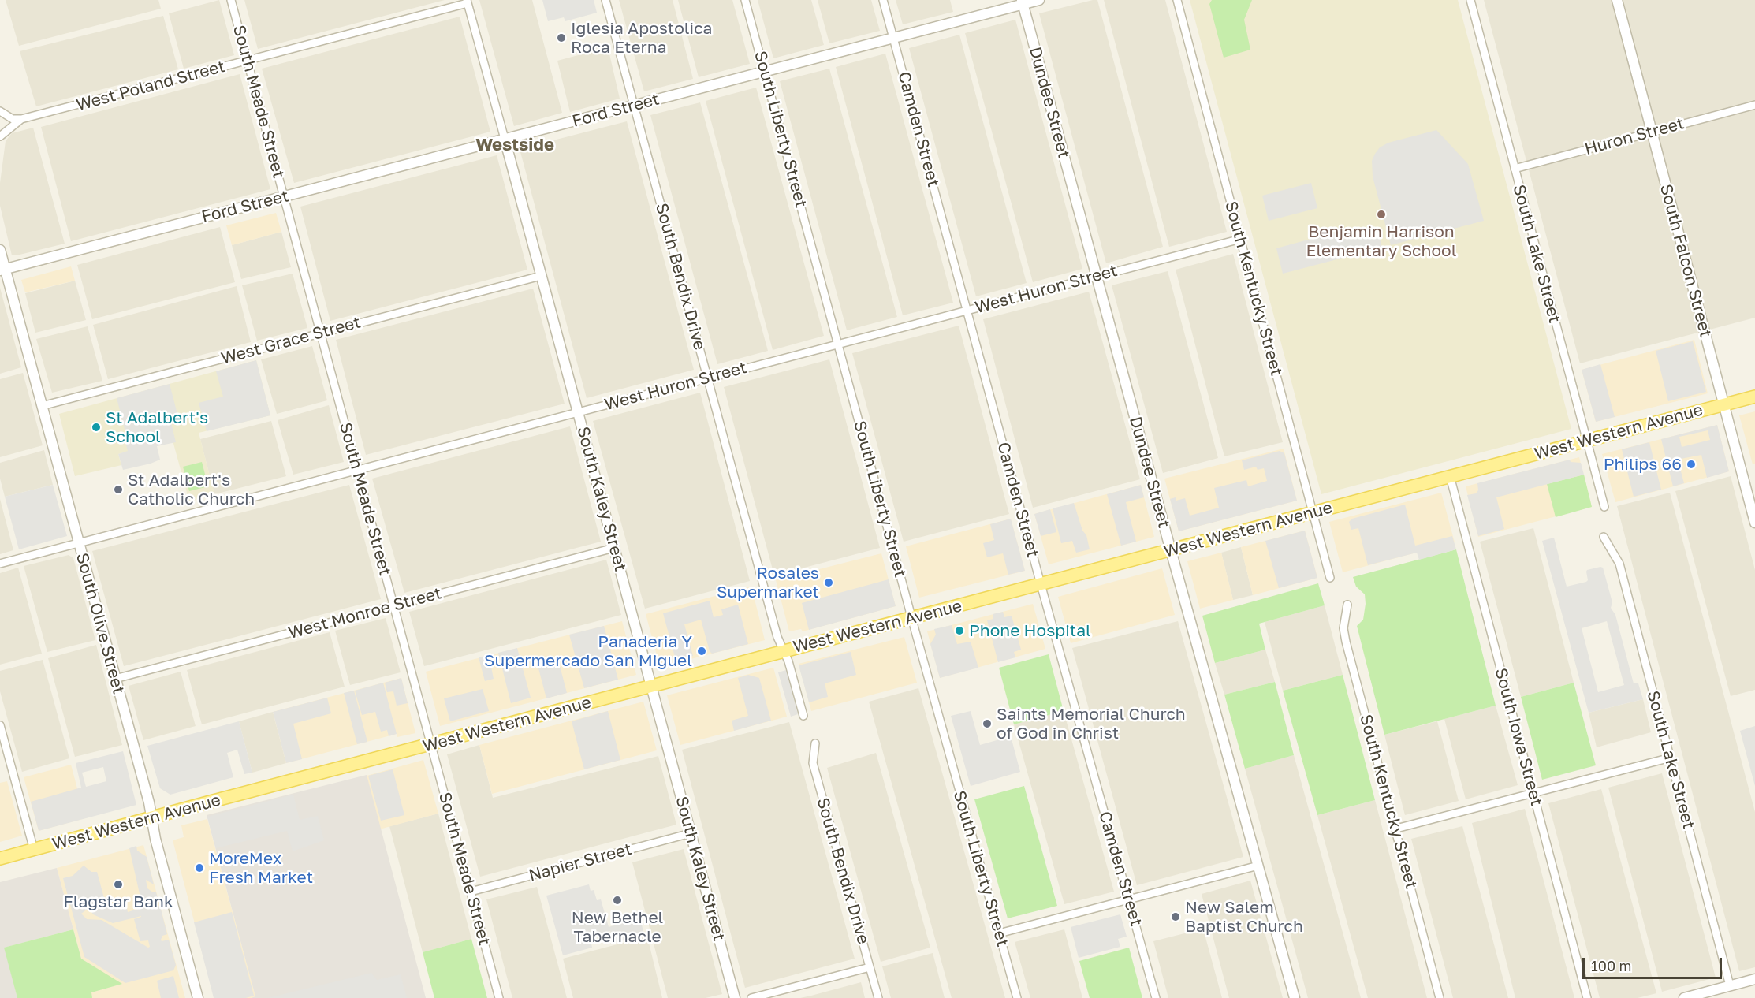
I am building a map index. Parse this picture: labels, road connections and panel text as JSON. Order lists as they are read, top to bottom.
{
  "streets": {
    "main road": ["West Western Avenue"],
    "street": [
      "West Poland Street",
      "South Meade Street",
      "Dundee Street",
      "Ford Street",
      "South Liberty Street",
      "Camden Street",
      "Huron Street",
      "South Lake Street",
      "South Falcon Street",
      "South Bendix Drive",
      "South Kentucky Street",
      "West Huron Street",
      "West Grace Street",
      "South Kaley Street",
      "West Monroe Street",
      "South Olive Street",
      "South Iowa Street",
      "Napier Street"
    ]
  },
  "crossings": [
    ["West Poland Street", "South Meade Street"],
    ["West Poland Street", "South Kaley Street"],
    ["South Meade Street", "Ford Street"],
    ["South Meade Street", "West Huron Street"],
    ["South Meade Street", "West Grace Street"],
    ["South Meade Street", "West Western Avenue"],
    ["South Meade Street", "West Monroe Street"],
    ["South Meade Street", "Napier Street"],
    ["Dundee Street", "Ford Street"],
    ["Dundee Street", "West Huron Street"],
    ["Dundee Street", "West Western Avenue"],
    ["Ford Street", "South Liberty Street"],
    ["Ford Street", "Camden Street"],
    ["Ford Street", "South Bendix Drive"],
    ["Ford Street", "South Kaley Street"],
    ["Ford Street", "South Olive Street"],
    ["South Liberty Street", "West Huron Street"],
    ["South Liberty Street", "West Western Avenue"],
    ["Camden Street", "West Huron Street"],
    ["Camden Street", "West Western Avenue"],
    ["Huron Street", "South Lake Street"],
    ["Huron Street", "South Falcon Street"],
    ["South Lake Street", "West Western Avenue"],
    ["South Falcon Street", "West Western Avenue"],
    ["South Bendix Drive", "West Huron Street"],
    ["South Bendix Drive", "West Western Avenue"],
    ["South Kentucky Street", "West Huron Street"],
    ["South Kentucky Street", "West Western Avenue"],
    ["West Huron Street", "South Kaley Street"],
    ["West Huron Street", "South Olive Street"],
    ["West Grace Street", "South Kaley Street"],
    ["West Grace Street", "South Olive Street"],
    ["West Western Avenue", "South Kaley Street"],
    ["West Western Avenue", "South Olive Street"],
    ["West Western Avenue", "South Iowa Street"],
    ["South Kaley Street", "West Monroe Street"],
    ["South Kaley Street", "Napier Street"],
    ["West Monroe Street", "South Olive Street"]
  ],
  "districts": ["Westside"],
  "places": [
    "Iglesia Apostolica Roca Eterna",
    "Benjamin Harrison Elementary School",
    "St Adalbert's School",
    "Philips 66",
    "St Adalbert's Catholic Church",
    "Rosales Supermarket",
    "Phone Hospital",
    "Panaderia Y Supermercado San Miguel",
    "Saints Memorial Church of God in Christ",
    "MoreMex Fresh Market",
    "Flagstar Bank",
    "New Bethel Tabernacle",
    "New Salem Baptist Church"
  ],
  "scale_bar": "100 m"
}
